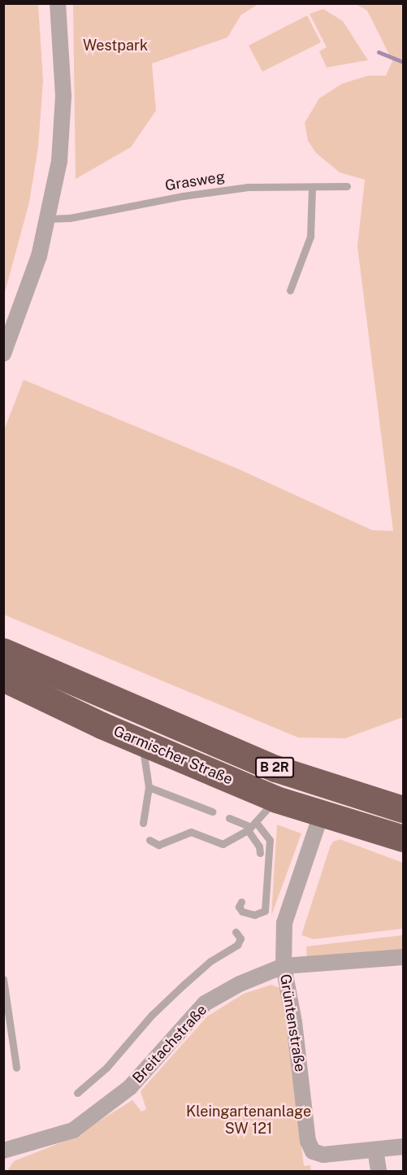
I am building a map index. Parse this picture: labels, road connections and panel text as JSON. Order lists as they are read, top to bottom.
{
  "streets": {
    "highway": ["Garmischer Straße", "B 2R"],
    "street": ["Grüntenstraße", "Breitachstraße"],
    "lane": ["Grasweg"]
  },
  "crossings": [
    ["Garmischer Straße", "Grüntenstraße"],
    ["Grüntenstraße", "Breitachstraße"]
  ],
  "parks": ["Westpark", "Kleingartenanlage SW 121"]
}
